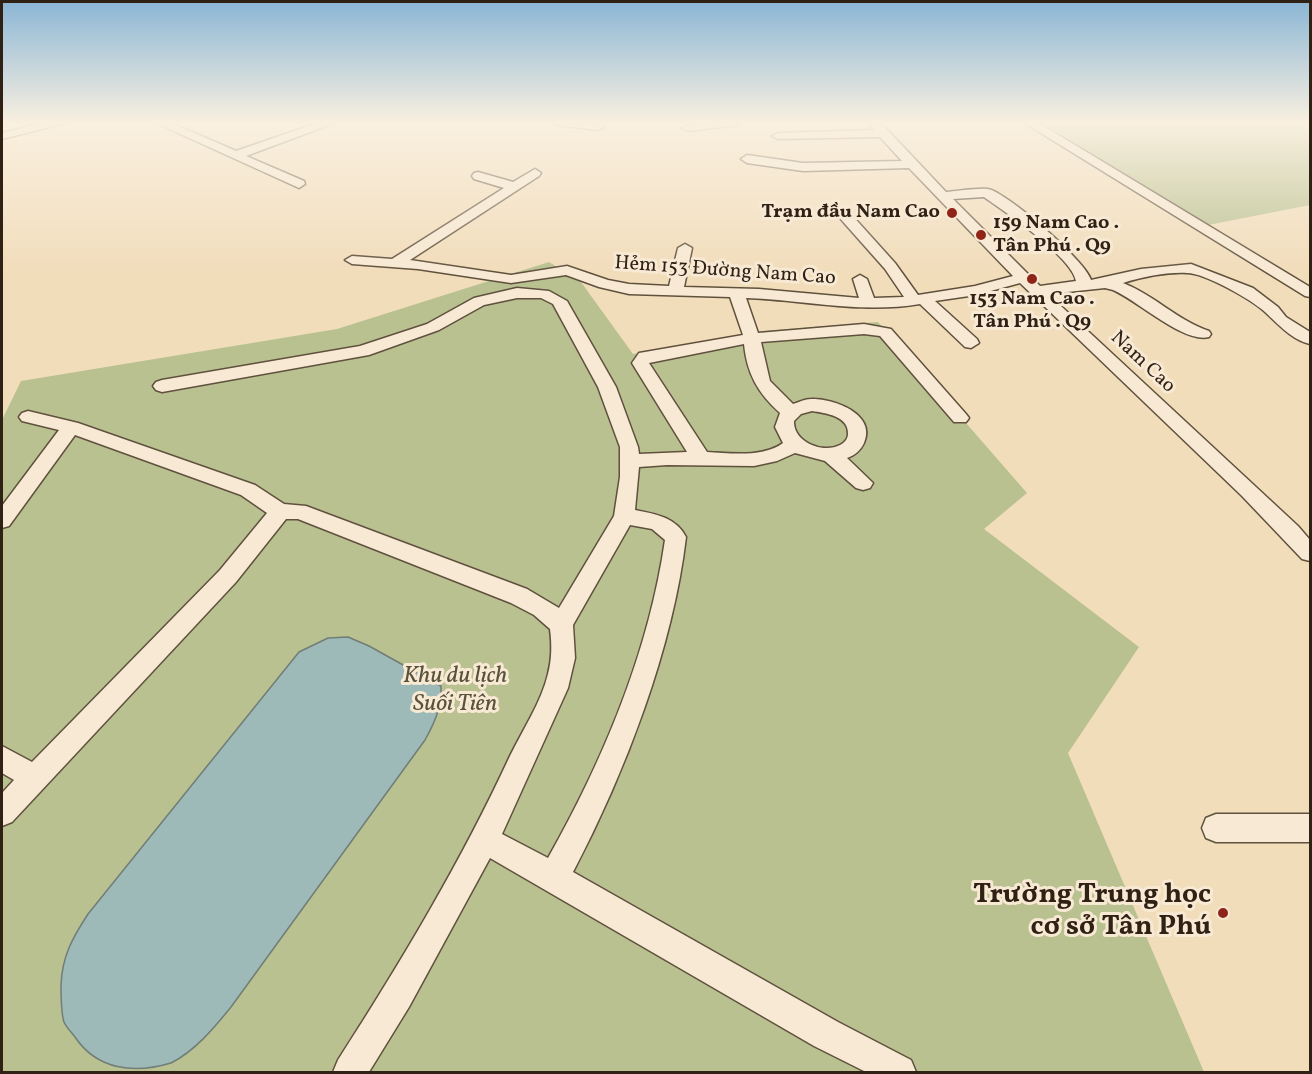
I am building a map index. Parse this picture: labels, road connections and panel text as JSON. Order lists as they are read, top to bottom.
{
  "streets": {
    "street": ["Hẻm 153 Đường Nam Cao", "Nam Cao"]
  },
  "crossings": [
    ["Hẻm 153 Đường Nam Cao", "Nam Cao"]
  ],
  "parks": ["Khu du lịch Suối Tiên"],
  "places": [
    "Trạm đầu Nam Cao",
    "159 Nam Cao . Tân Phú . Q9",
    "153 Nam Cao . Tân Phú . Q9",
    "Trường Trung học cơ sở Tân Phú"
  ]
}
